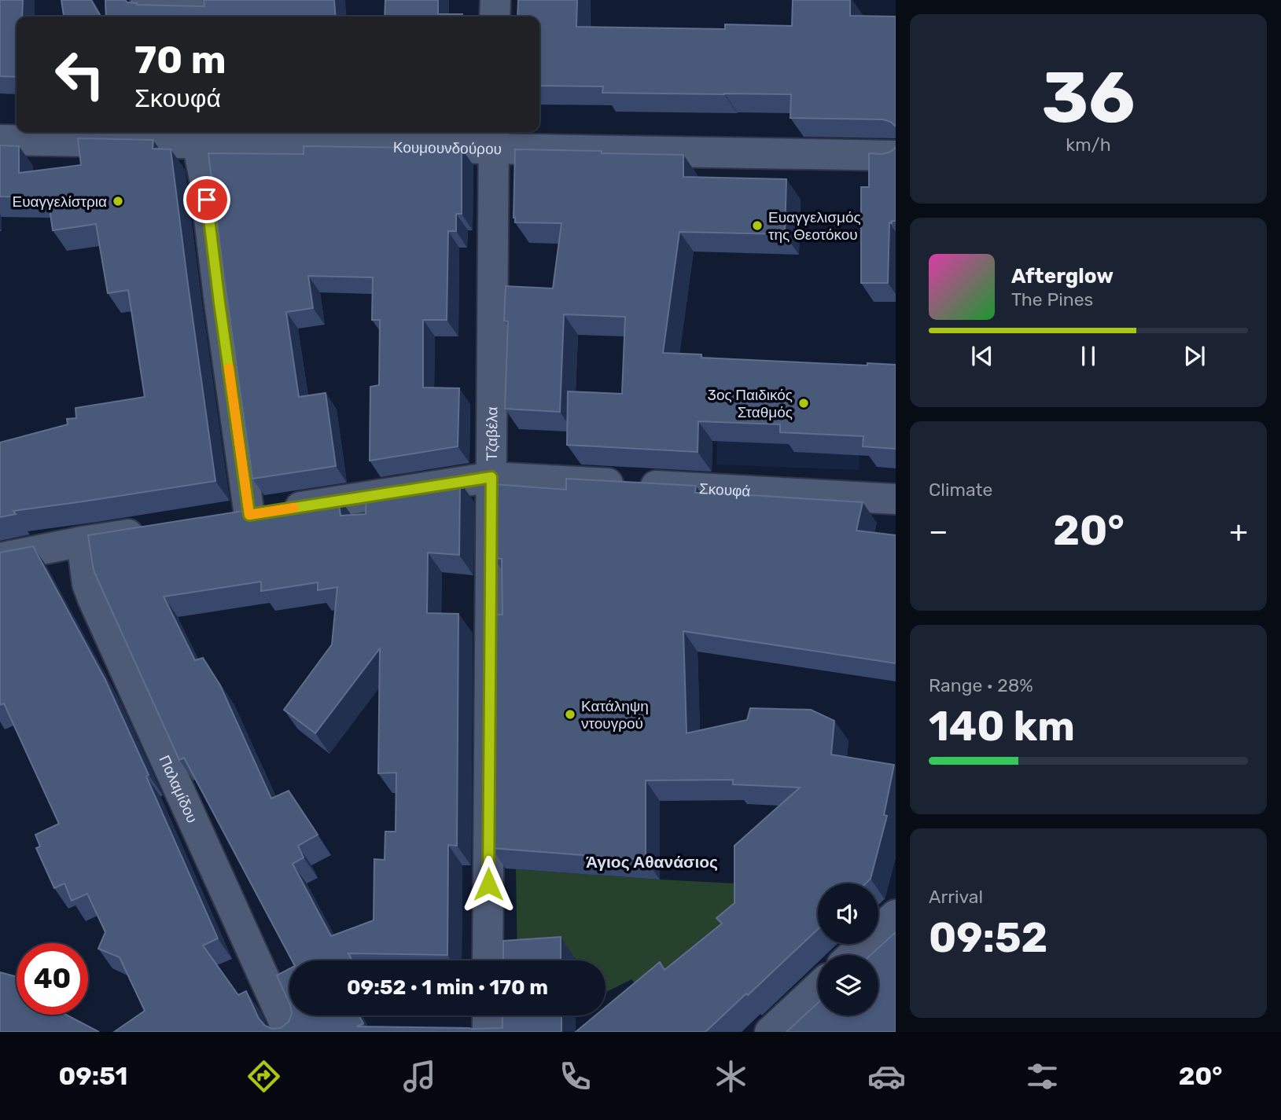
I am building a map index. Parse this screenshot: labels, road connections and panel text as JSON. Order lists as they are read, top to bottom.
{
  "streets": {
    "street": [
      "Κουμουνδούρου",
      "Τζαβέλα",
      "Σκουφά",
      "Παλαμίδου"
    ]
  },
  "crossings": [
    ["Κουμουνδούρου", "Τζαβέλα"],
    ["Τζαβέλα", "Σκουφά"]
  ],
  "districts": ["Άγιος Αθανάσιος"],
  "places": [
    "Ευαγγελίστρια",
    "Ευαγγελισμός της Θεοτόκου",
    "3ος Παιδικός Σταθμός",
    "Κατάληψη ντουγρού"
  ],
  "page": {
    "tile": [
      ["36", "km/h"],
      "Climate",
      ["Range · 28%", "140 km"],
      ["Arrival", "09:52"]
    ],
    "turn": ["70 m", "Σκουφά"],
    "song": ["Afterglow", "The Pines"],
    "heat": ["−", "20°", "+"],
    "limit": "40",
    "trip": "09:52 · 1 min · 170 m",
    "tabs": ["09:51", "20°"]
  }
}
